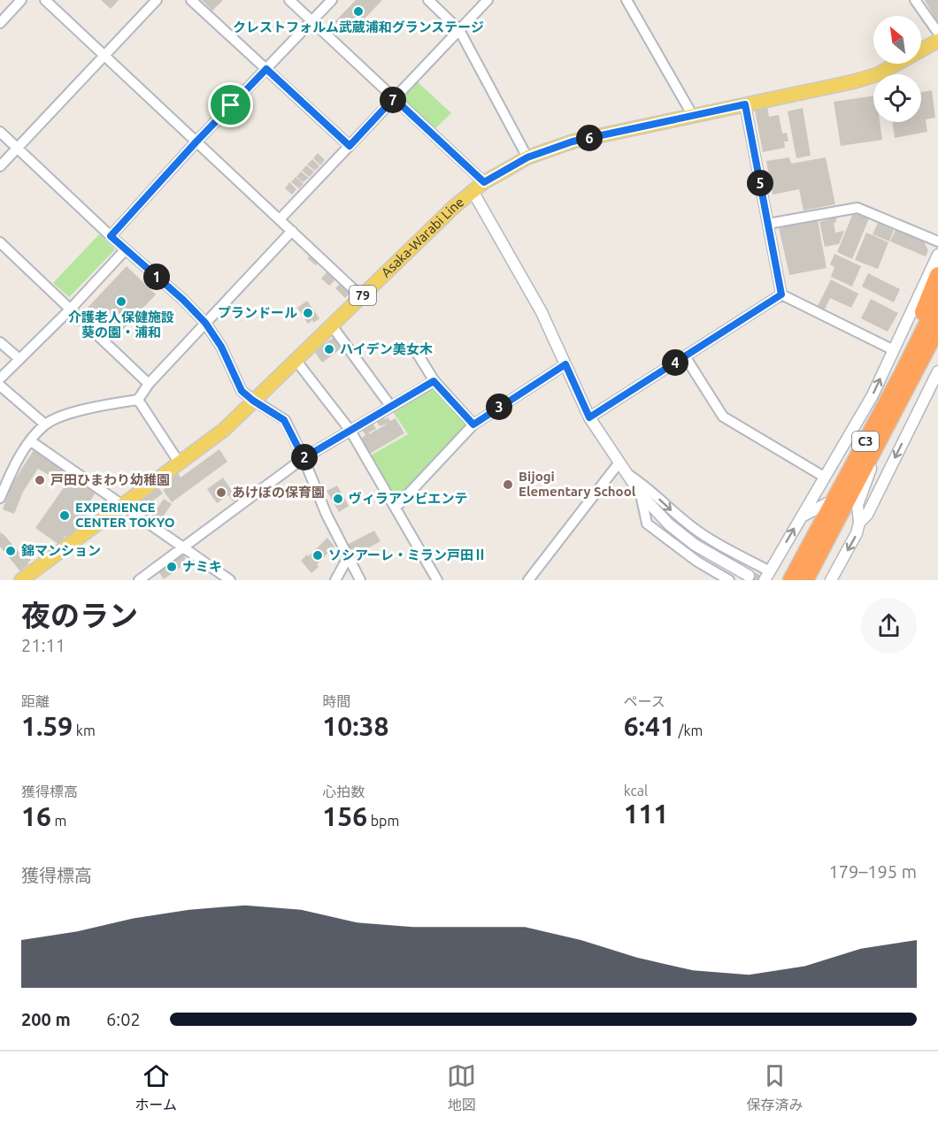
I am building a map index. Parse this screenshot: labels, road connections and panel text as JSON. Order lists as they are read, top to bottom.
{
  "streets": {
    "highway": ["C3"],
    "main road": ["Asaka-Warabi Line", "79"]
  },
  "places": [
    "クレストフォルム武蔵浦和グランステージ",
    "介護老人保健施設 葵の園・浦和",
    "プランドール",
    "ハイデン美女木",
    "戸田ひまわり幼稚園",
    "Bijogi Elementary School",
    "あけぼの保育園",
    "ヴィラアンビエンテ",
    "EXPERIENCE CENTER TOKYO",
    "錦マンション",
    "ソシアーレ・ミラン戸田Ⅱ",
    "ナミキ"
  ],
  "north": "top left",
  "page": {
    "pins": [
      "7",
      "6",
      "5",
      "1",
      "4",
      "3",
      "2"
    ],
    "heading": ["夜のラン", "21:11"],
    "stats": [
      ["距離", "1.59 km"],
      ["時間", "10:38"],
      ["ペース", "6:41 /km"],
      ["獲得標高", "16 m"],
      ["心拍数", "156 bpm"],
      ["kcal", "111"]
    ],
    "chart": ["獲得標高", "179–195 m"],
    "list": [
      {
        "name": "200 m",
        "note": "6:02"
      }
    ],
    "tabs": ["ホーム", "地図", "保存済み"]
  }
}
